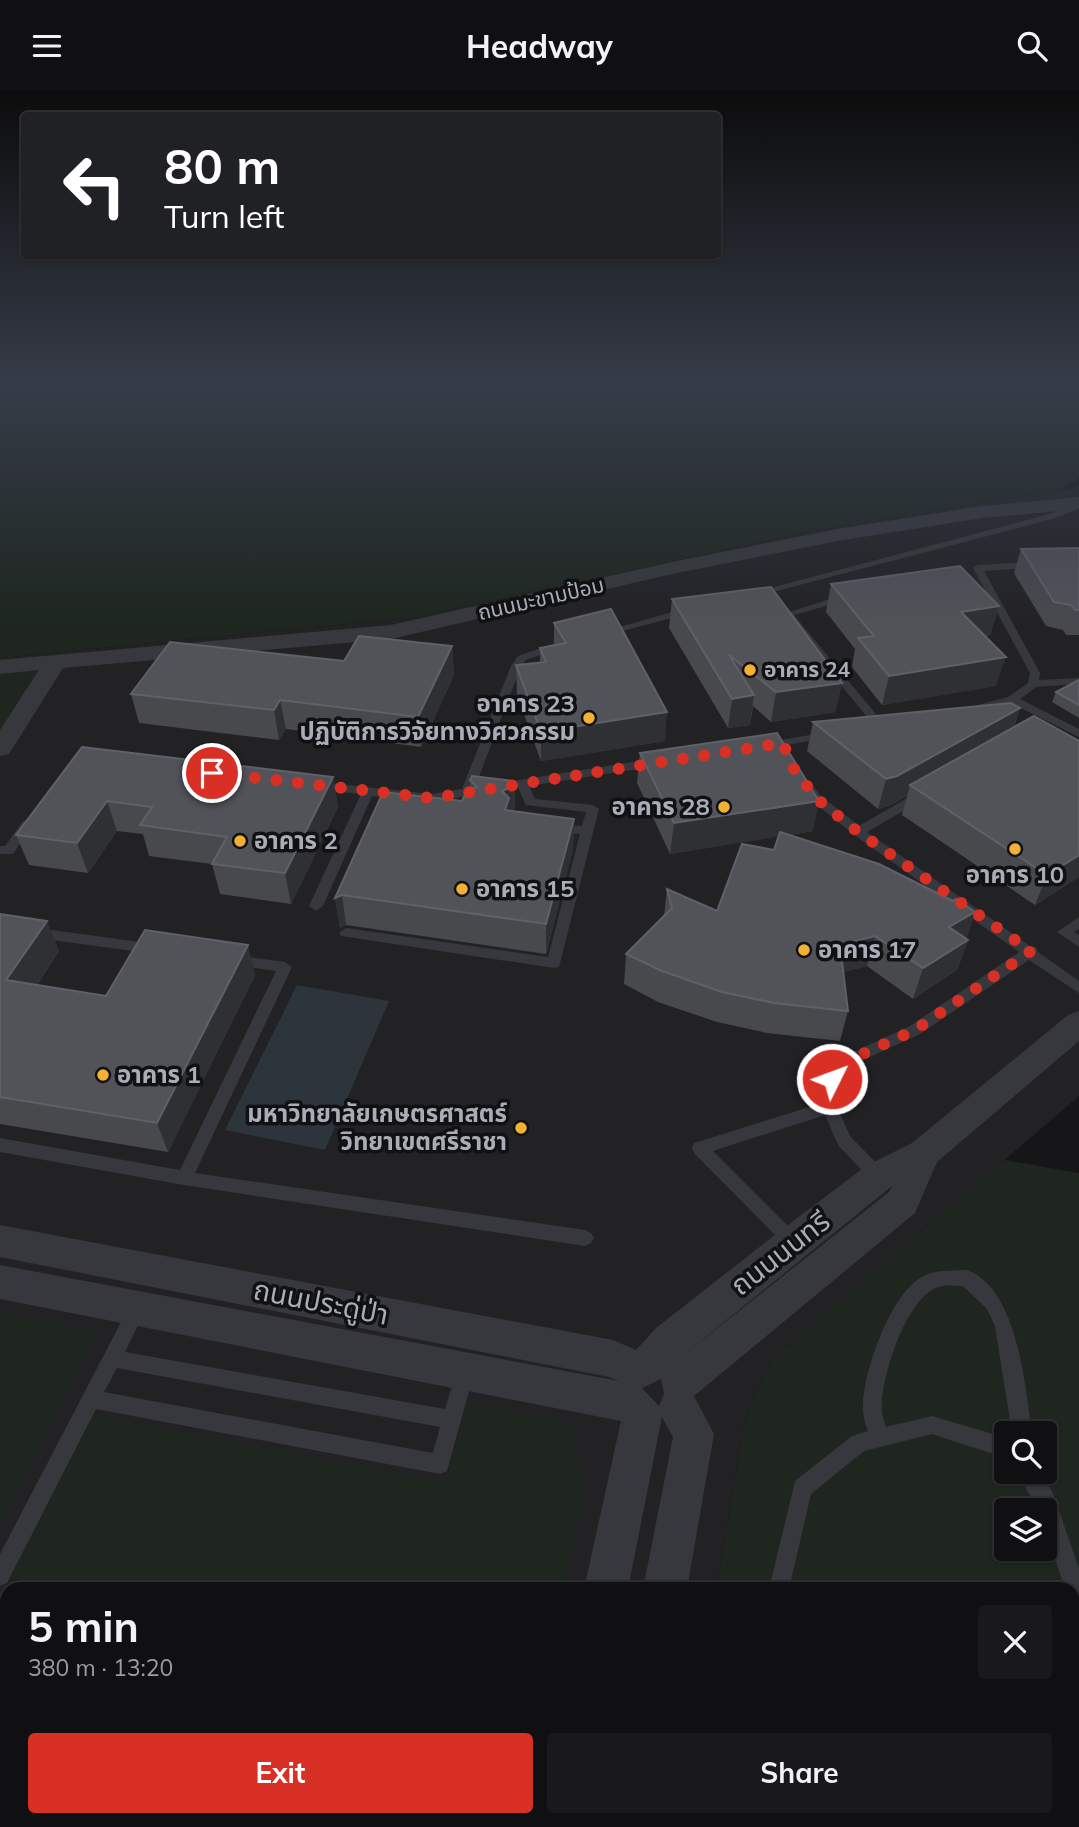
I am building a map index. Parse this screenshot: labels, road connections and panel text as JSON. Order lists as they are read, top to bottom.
{
  "streets": {
    "street": ["ถนนมะขามป้อม", "ถนนนนทรี", "ถนนประดู่ป่า"]
  },
  "crossings": [
    ["ถนนนนทรี", "ถนนประดู่ป่า"]
  ],
  "places": [
    "อาคาร 24",
    "อาคาร 23 ปฏิบัติการวิจัยทางวิศวกรรม",
    "อาคาร 28",
    "อาคาร 2",
    "อาคาร 10",
    "อาคาร 15",
    "อาคาร 17",
    "อาคาร 1",
    "มหาวิทยาลัยเกษตรศาสตร์ วิทยาเขตศรีราชา"
  ],
  "page": {
    "header": "Headway",
    "turn": ["80 m", "Turn left"],
    "heading": ["5 min", "380 m · 13:20"],
    "buttons": ["Exit", "Share"]
  }
}
